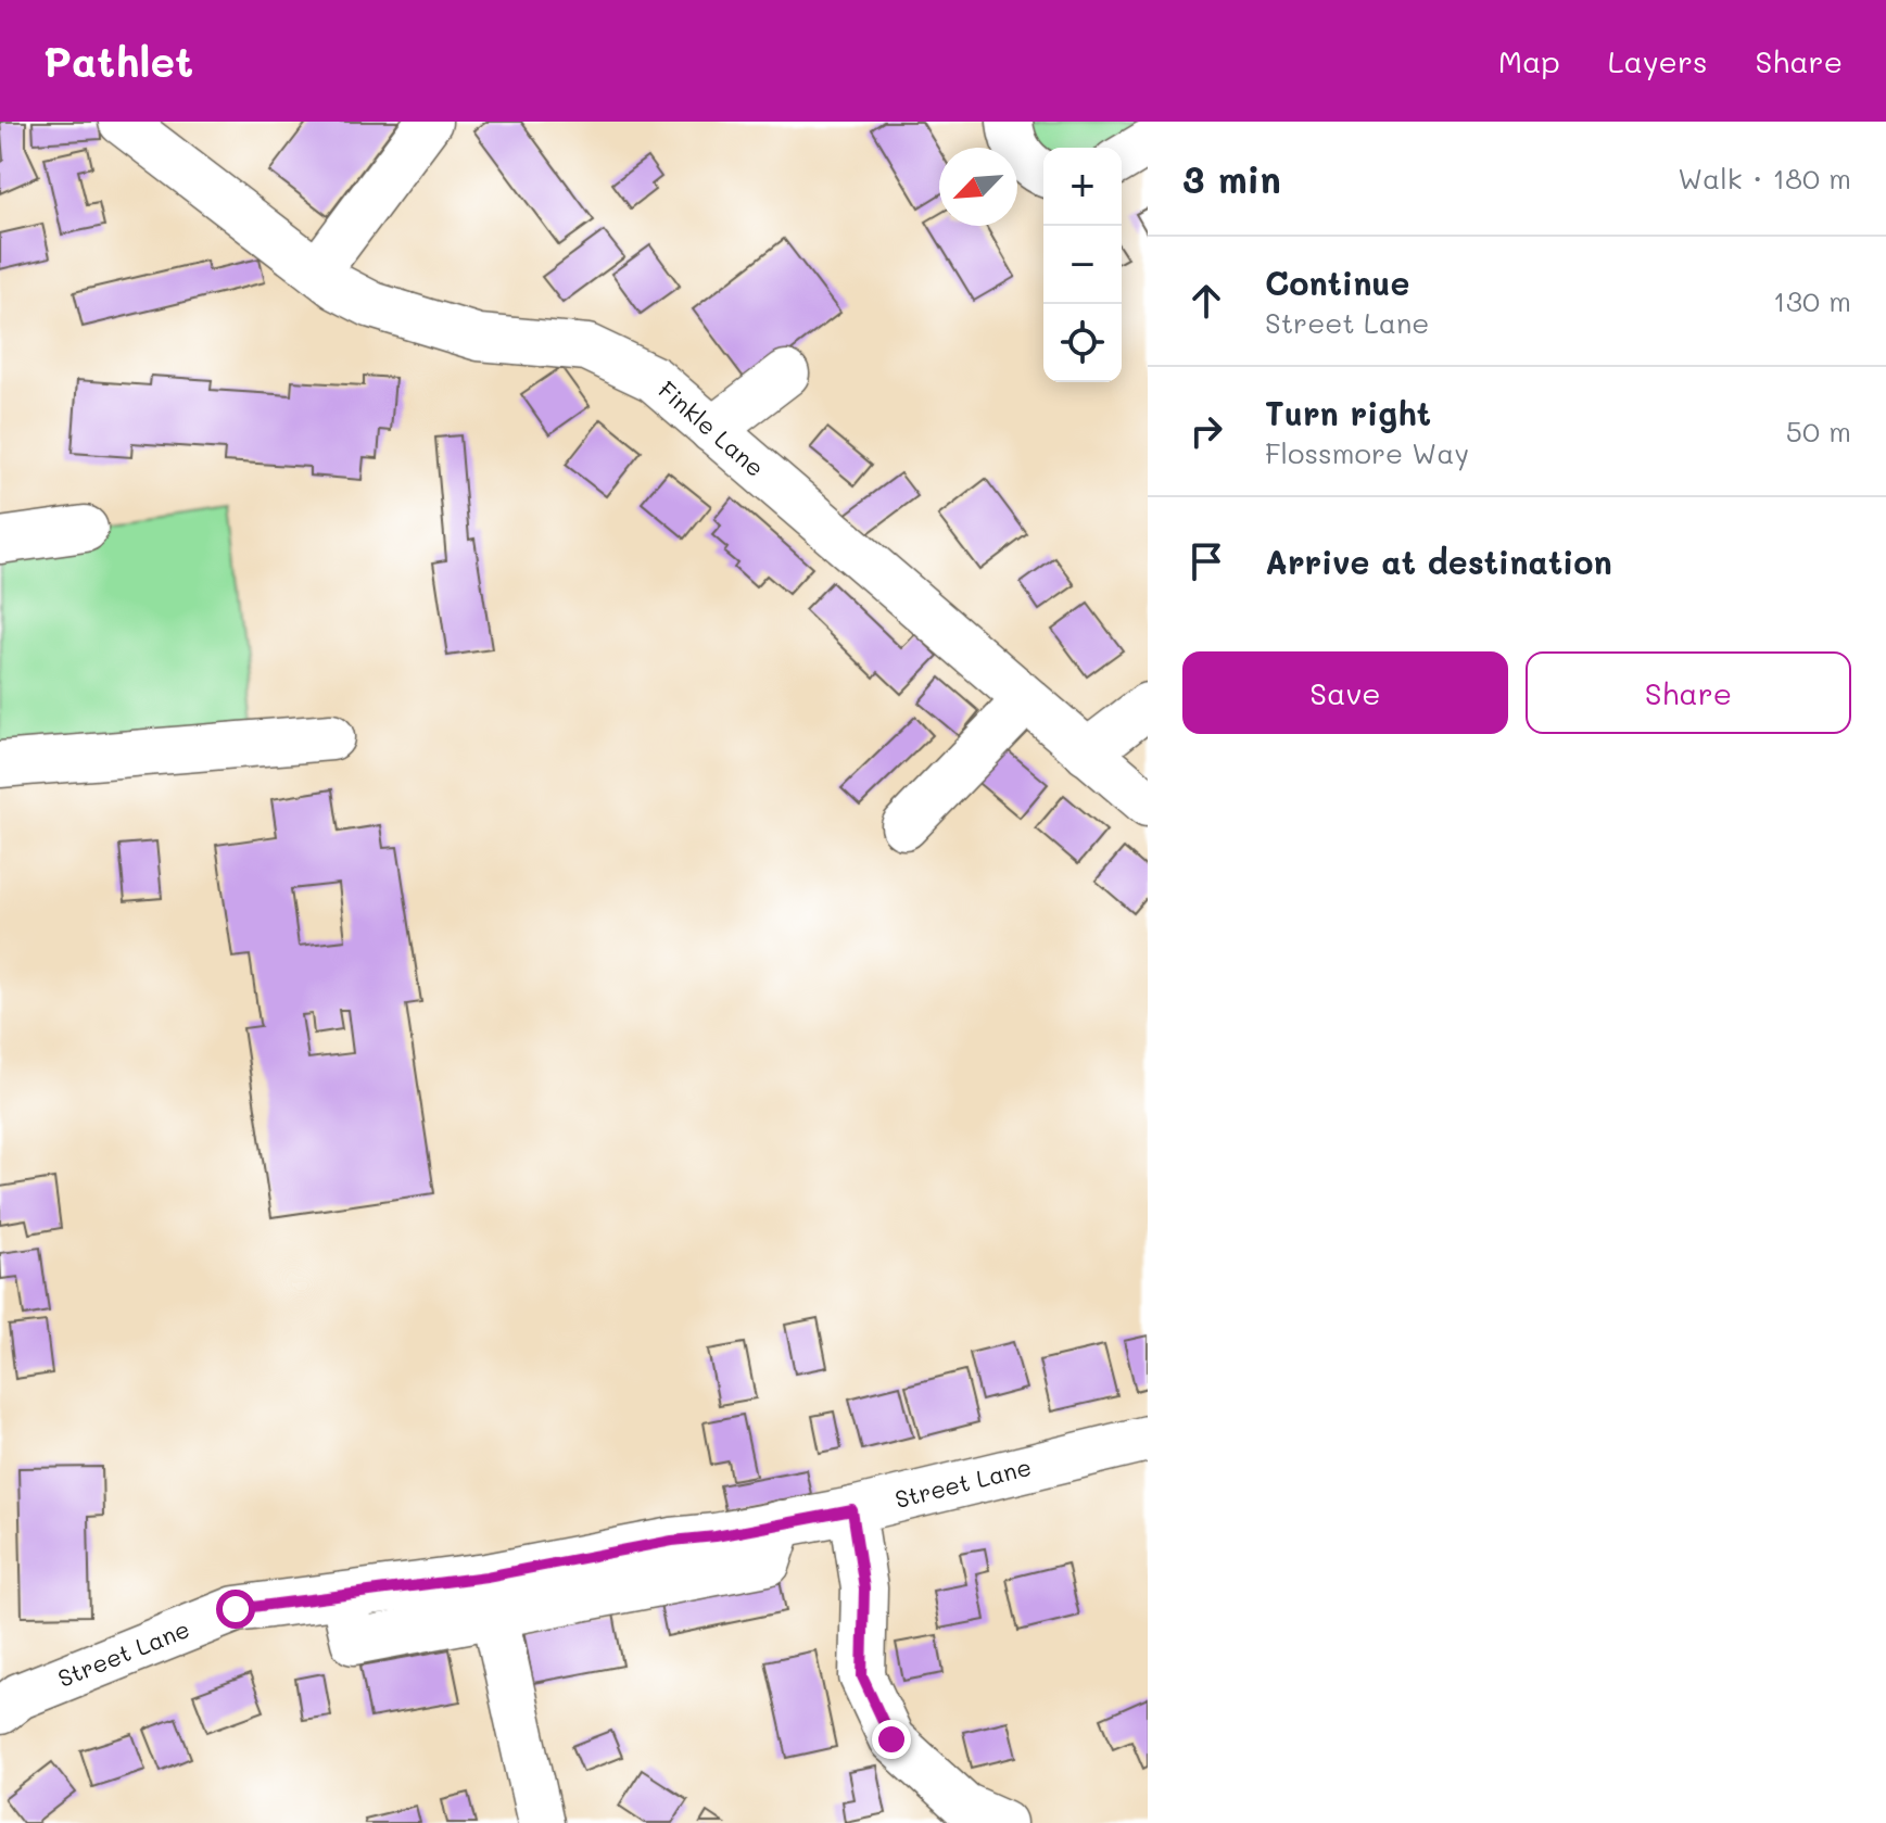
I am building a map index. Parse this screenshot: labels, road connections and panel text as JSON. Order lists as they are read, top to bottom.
{
  "streets": {
    "street": ["Finkle Lane", "Street Lane"]
  },
  "north": "bottom left",
  "page": {
    "header": "Pathlet",
    "nav": ["Map", "Layers", "Share"],
    "heading": ["3 min", "Walk · 180 m"],
    "map_buttons": ["+", "−"],
    "list": [
      ["Continue", "Street Lane", "130 m"],
      ["Turn right", "Flossmore Way", "50 m"],
      "Arrive at destination"
    ],
    "buttons": ["Save", "Share"]
  }
}
